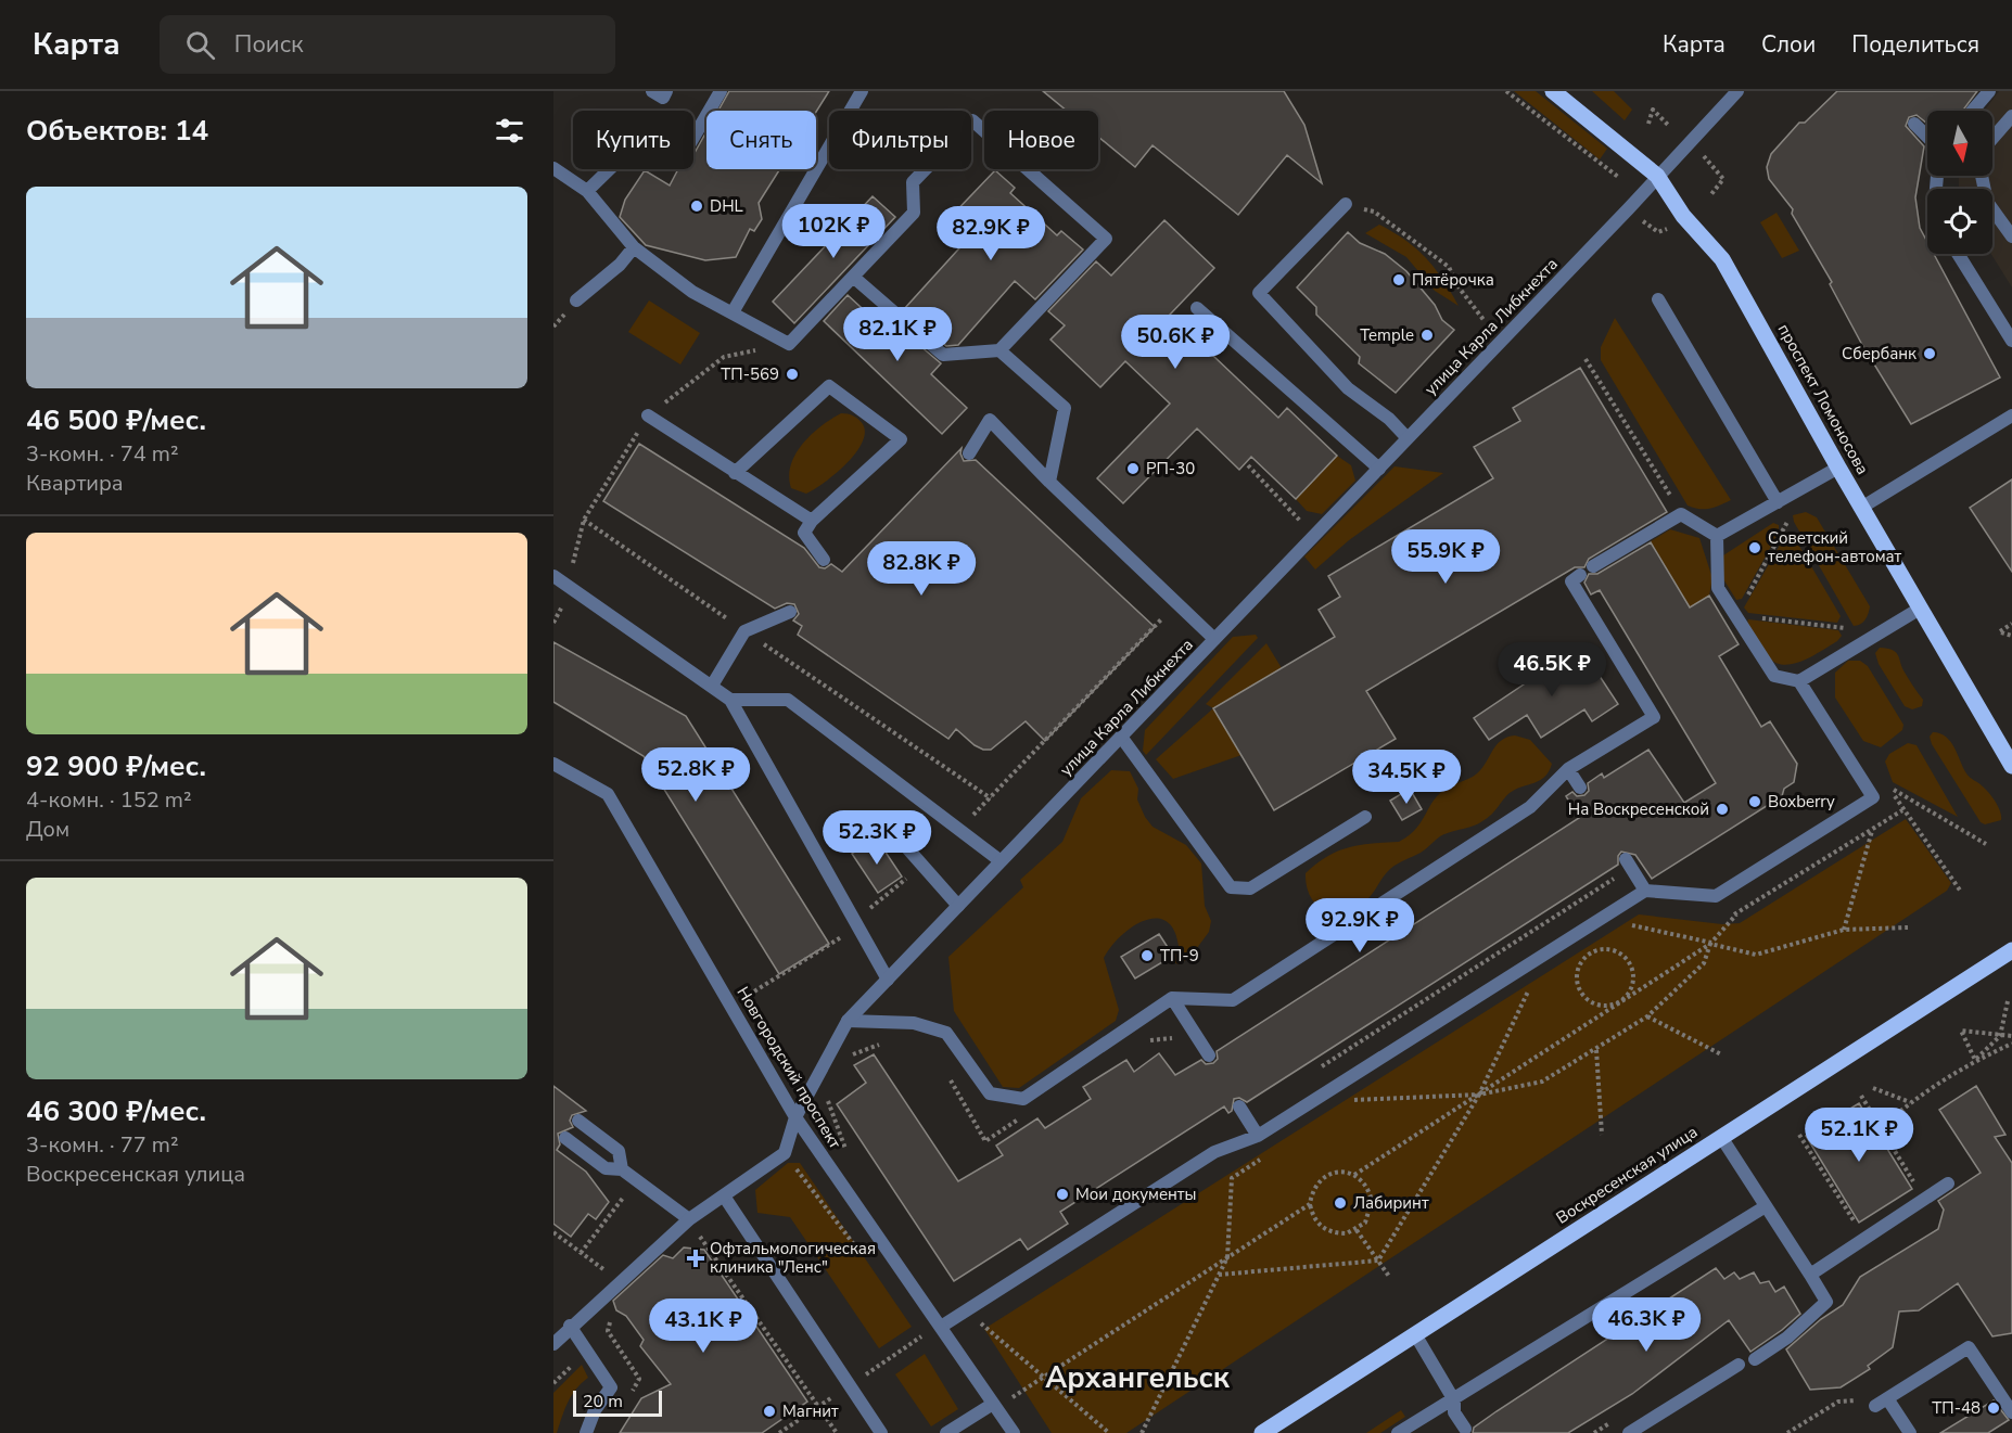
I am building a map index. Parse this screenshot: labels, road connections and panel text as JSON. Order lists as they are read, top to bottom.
{
  "streets": {
    "main road": ["проспект Ломоносова", "Воскресенская улица"],
    "street": ["улица Карла Либкнехта", "Новгородский проспект"]
  },
  "crossings": [
    ["улица Карла Либкнехта", "проспект Ломоносова"],
    ["улица Карла Либкнехта", "Новгородский проспект"]
  ],
  "districts": ["Архангельск"],
  "places": {
    "other": [
      "DHL",
      "Пятёрочка",
      "Temple",
      "Сбербанк",
      "ТП-569",
      "РП-30",
      "Советский телефон-автомат",
      "Boxberry",
      "На Воскресенской",
      "ТП-9",
      "Мои документы",
      "Лабиринт",
      "ТП-48",
      "Магнит"
    ],
    "health": ["Офтальмологическая клиника \"Ленс\""]
  },
  "scale_bar": "20 m",
  "north": "bottom",
  "page": {
    "header": "Карта",
    "search": "Поиск",
    "nav": ["Карта", "Слои", "Поделиться"],
    "heading": "Объектов: 14",
    "chip": [
      "Купить",
      "Снять",
      "Фильтры",
      "Новое"
    ],
    "list": [
      {
        "name": "46 500 ₽/мес.",
        "note": "3-комн. · 74 m² · Квартира"
      },
      {
        "name": "92 900 ₽/мес.",
        "note": "4-комн. · 152 m² · Дом"
      },
      {
        "name": "46 300 ₽/мес.",
        "note": "3-комн. · 77 m² · Воскресенская улица"
      }
    ],
    "price": [
      "102K ₽",
      "82.9K ₽",
      "82.1K ₽",
      "50.6K ₽",
      "55.9K ₽",
      "82.8K ₽",
      "46.5K ₽",
      "52.8K ₽",
      "34.5K ₽",
      "52.3K ₽",
      "92.9K ₽",
      "52.1K ₽",
      "46.3K ₽",
      "43.1K ₽"
    ],
    "scale": "20 m"
  }
}
